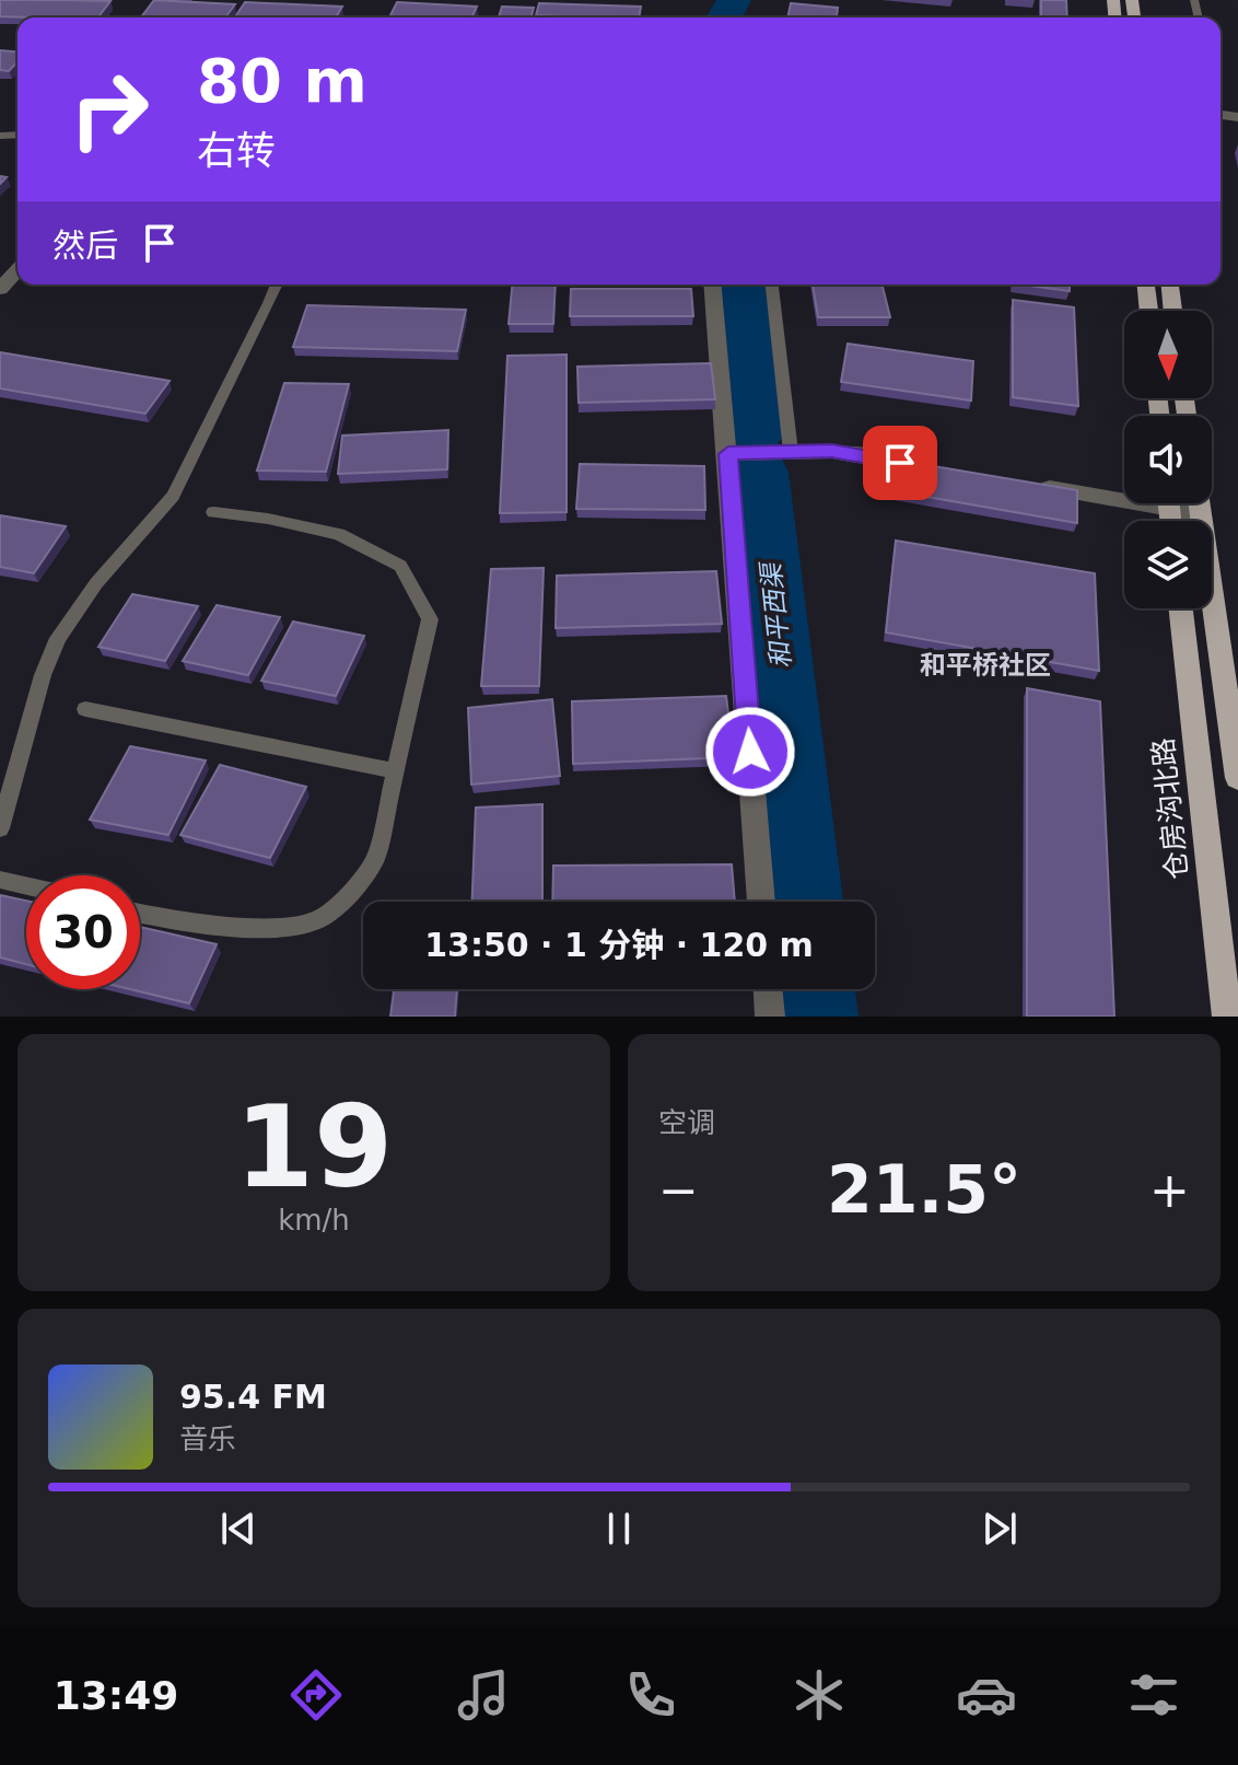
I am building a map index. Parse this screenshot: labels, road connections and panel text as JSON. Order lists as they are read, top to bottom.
{
  "streets": {
    "main road": ["仓房沟北路"]
  },
  "districts": ["和平桥社区"],
  "water": ["和平西渠"],
  "north": "bottom",
  "page": {
    "turn": ["80 m", "右转"],
    "then": "然后",
    "limit": "30",
    "trip": "13:50 · 1 分钟 · 120 m",
    "tile": [
      ["19", "km/h"],
      "空调"
    ],
    "heat": ["−", "21.5°", "+"],
    "song": ["95.4 FM", "音乐"],
    "tabs": "13:49"
  }
}
